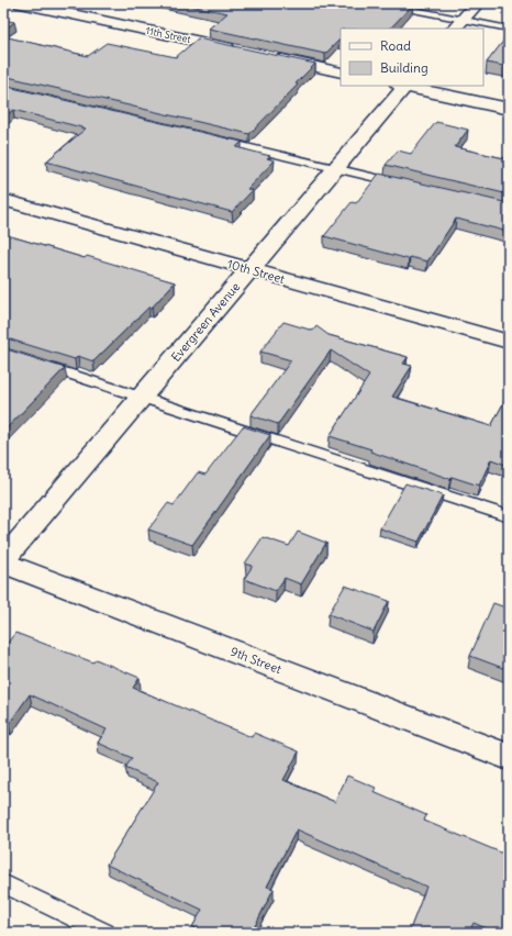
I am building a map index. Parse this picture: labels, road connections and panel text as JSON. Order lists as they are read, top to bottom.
{
  "streets": {
    "street": [
      "11th Street",
      "10th Street",
      "Evergreen Avenue",
      "9th Street"
    ]
  },
  "crossings": [
    ["10th Street", "Evergreen Avenue"],
    ["Evergreen Avenue", "9th Street"]
  ],
  "legend": ["Road", "Building"]
}
